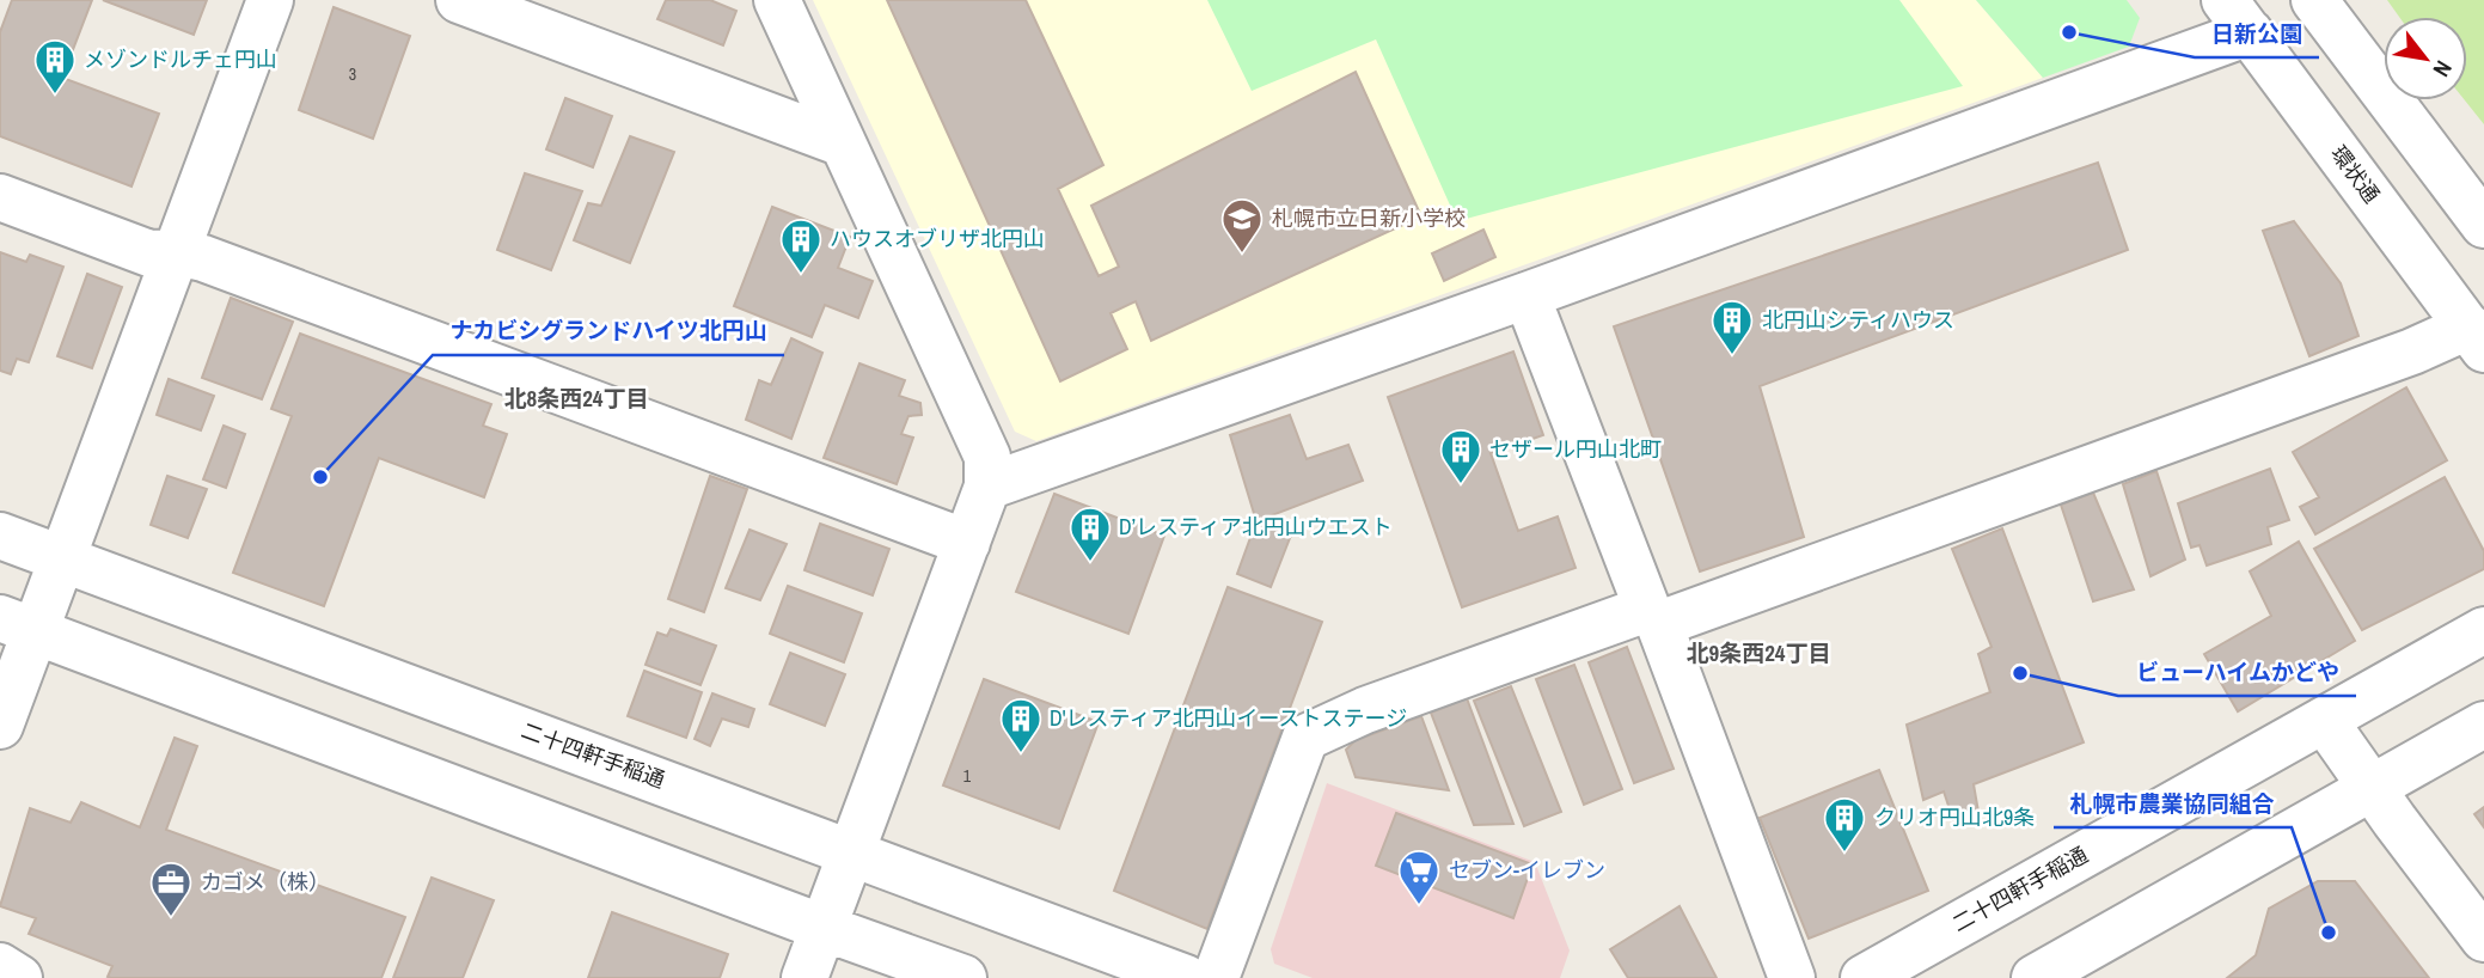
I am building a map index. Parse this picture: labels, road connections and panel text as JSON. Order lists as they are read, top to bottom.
{
  "streets": {
    "street": ["環状通", "二十四軒手稲通"]
  },
  "districts": ["北8条西24丁目", "北9条西24丁目"],
  "places": {
    "other": [
      "日新公園",
      "ナカビシグランドハイツ北円山",
      "ビューハイムかどや",
      "札幌市農業協同組合"
    ],
    "building": [
      "メゾンドルチェ円山",
      "ハウスオブリザ北円山",
      "北円山シティハウス",
      "セザール円山北町",
      "D’レスティア北円山ウエスト",
      "D'レスティア北円山イーストステージ",
      "クリオ円山北9条"
    ],
    "school or university": ["札幌市立日新小学校"],
    "supermarket": ["セブン-イレブン"],
    "office": ["カゴメ（株）"]
  },
  "house_numbers": ["3", "1"],
  "north": "bottom right"
}
